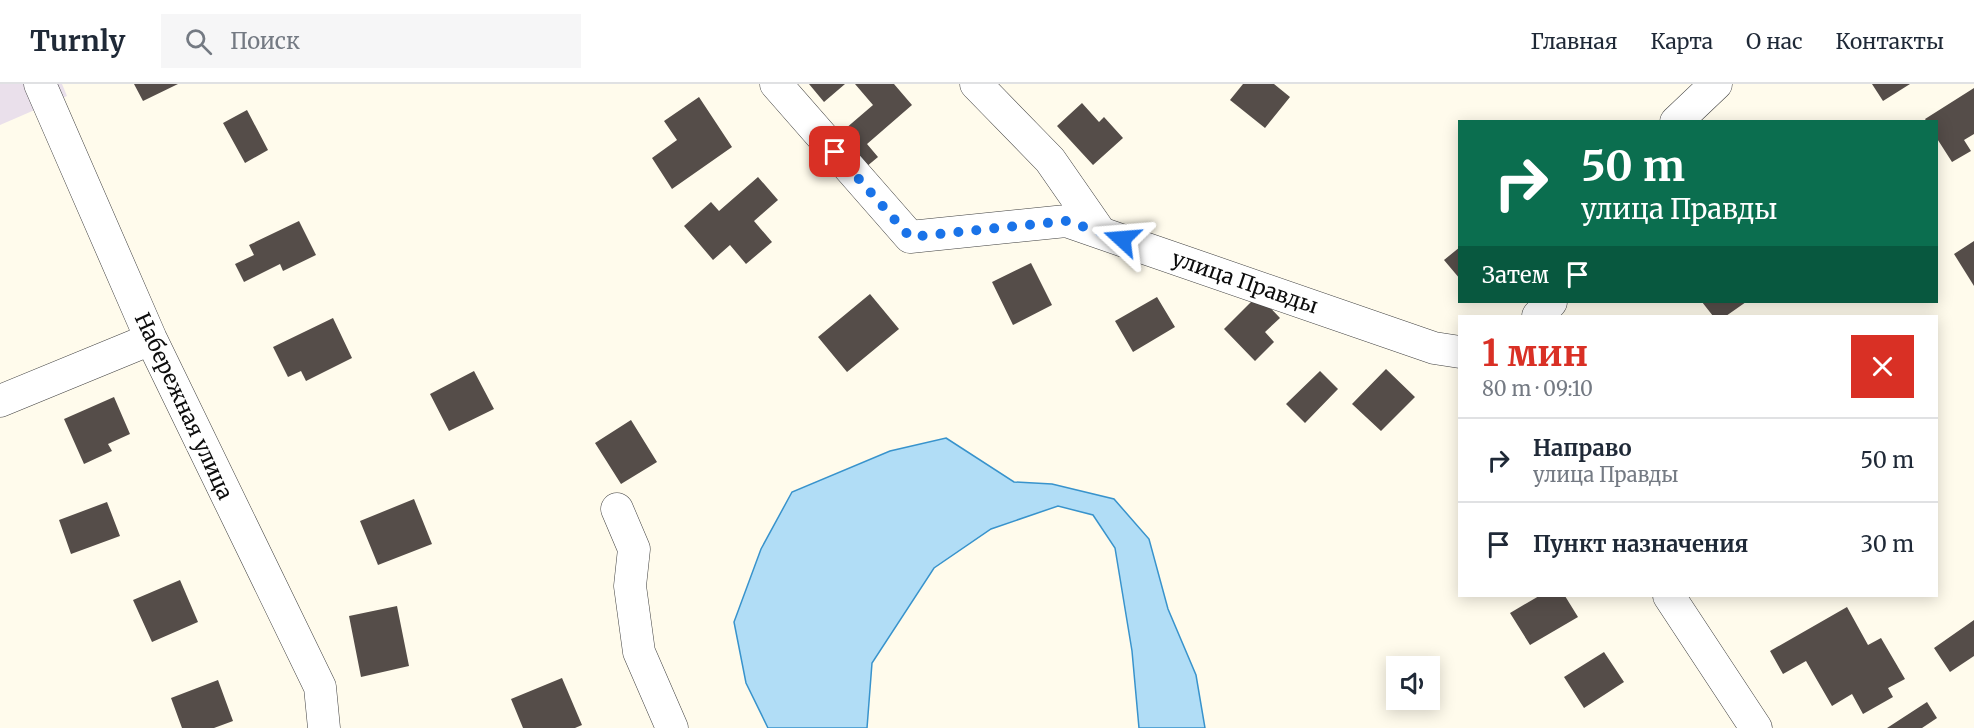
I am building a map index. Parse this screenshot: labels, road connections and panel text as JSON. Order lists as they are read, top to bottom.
{
  "streets": {
    "street": ["улица Правды", "Набережная улица"]
  },
  "page": {
    "header": "Turnly",
    "search": "Поиск",
    "nav": [
      "Главная",
      "Карта",
      "О нас",
      "Контакты"
    ],
    "turn": ["50 m", "улица Правды"],
    "then": "Затем",
    "heading": ["1 мин", "80 m · 09:10"],
    "list": [
      {
        "name": "Направо",
        "note": "улица Правды",
        "value": "50 m"
      },
      {
        "name": "Пункт назначения",
        "value": "30 m"
      }
    ]
  }
}
